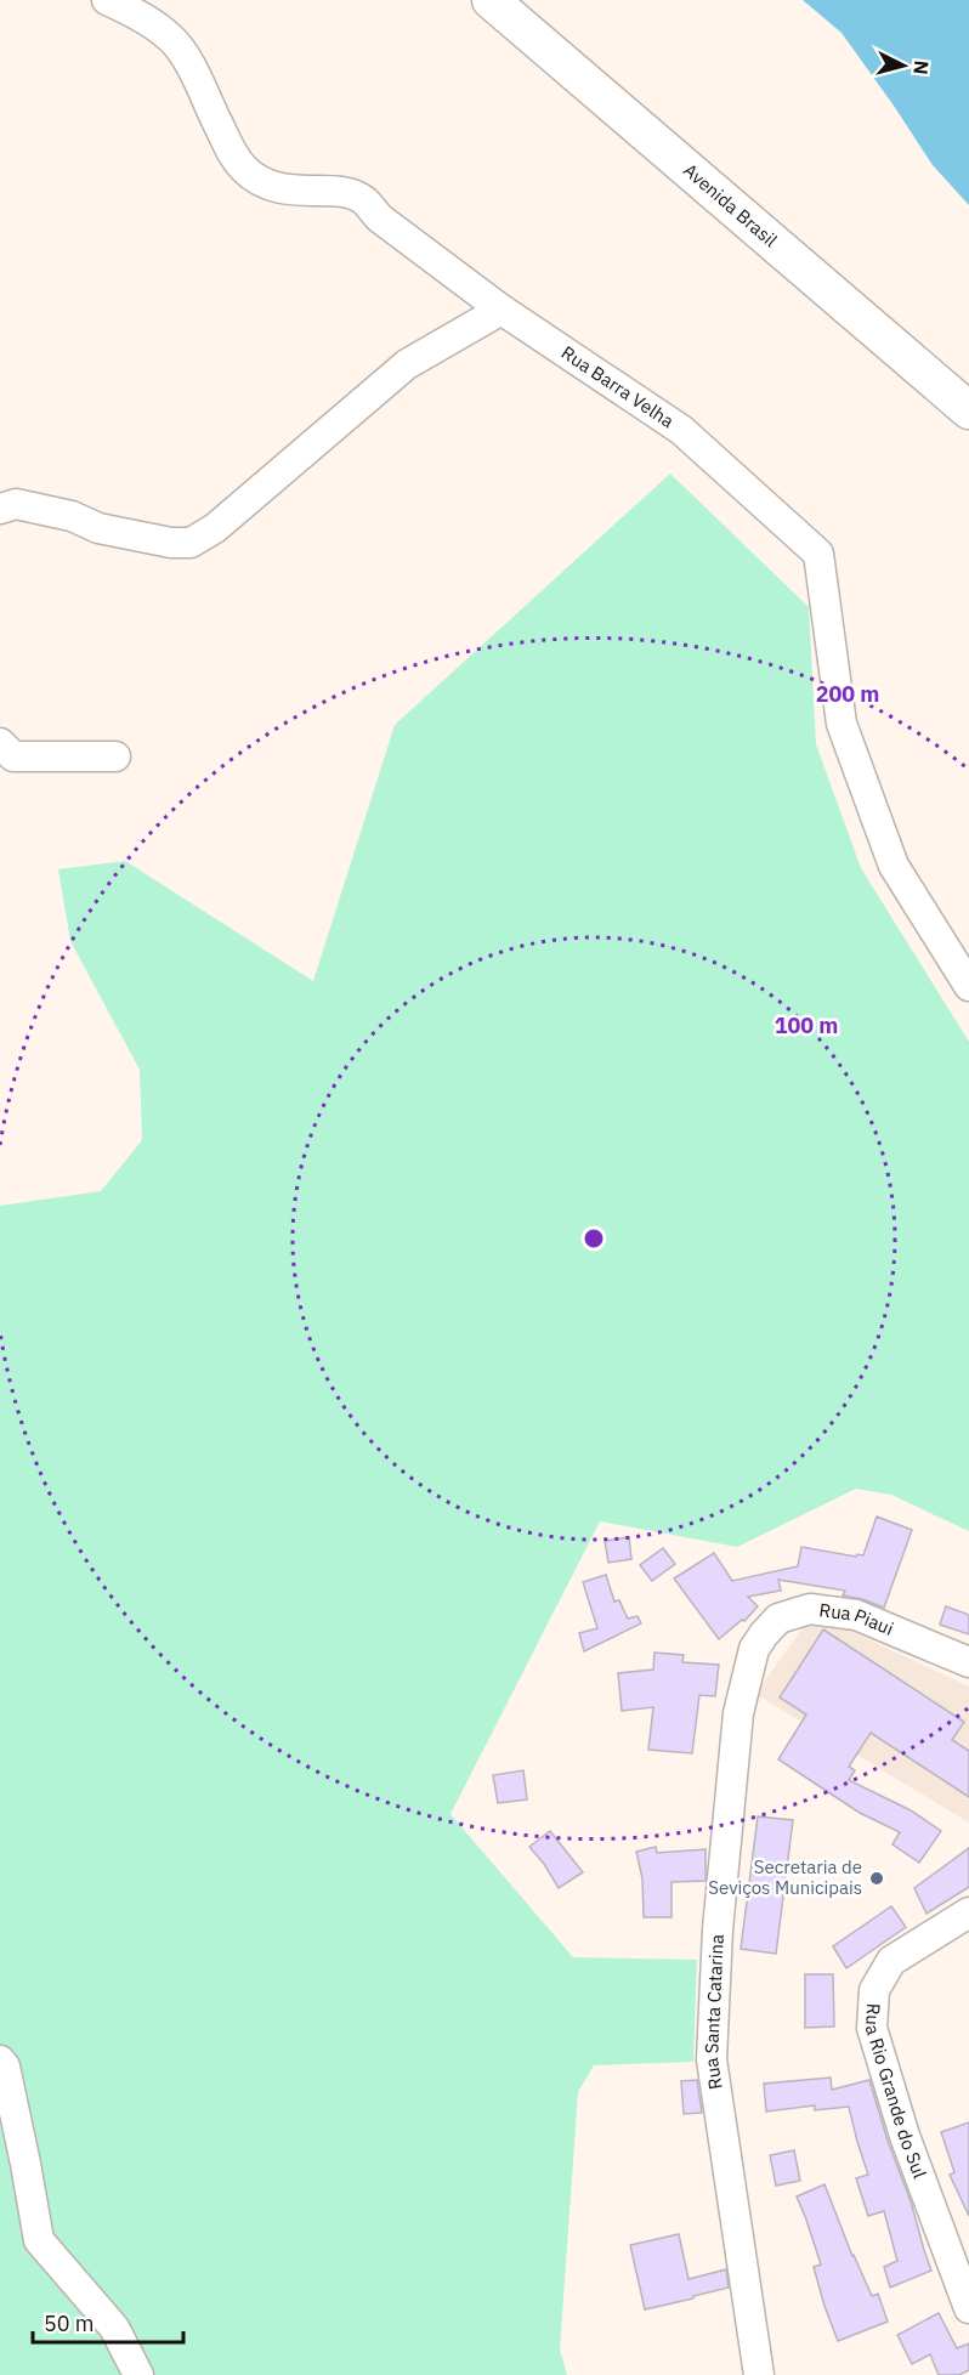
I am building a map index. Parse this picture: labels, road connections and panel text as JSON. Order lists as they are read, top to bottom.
{
  "streets": {
    "main road": ["Avenida Brasil"],
    "street": [
      "Rua Barra Velha",
      "Rua Piaui",
      "Rua Santa Catarina",
      "Rua Rio Grande do Sul"
    ]
  },
  "crossings": [
    ["Rua Piaui", "Rua Santa Catarina"]
  ],
  "places": ["Secretaria de Seviços Municipais"],
  "scale_bar": "50 m",
  "north": "right",
  "rings": ["200 m", "100 m"]
}
